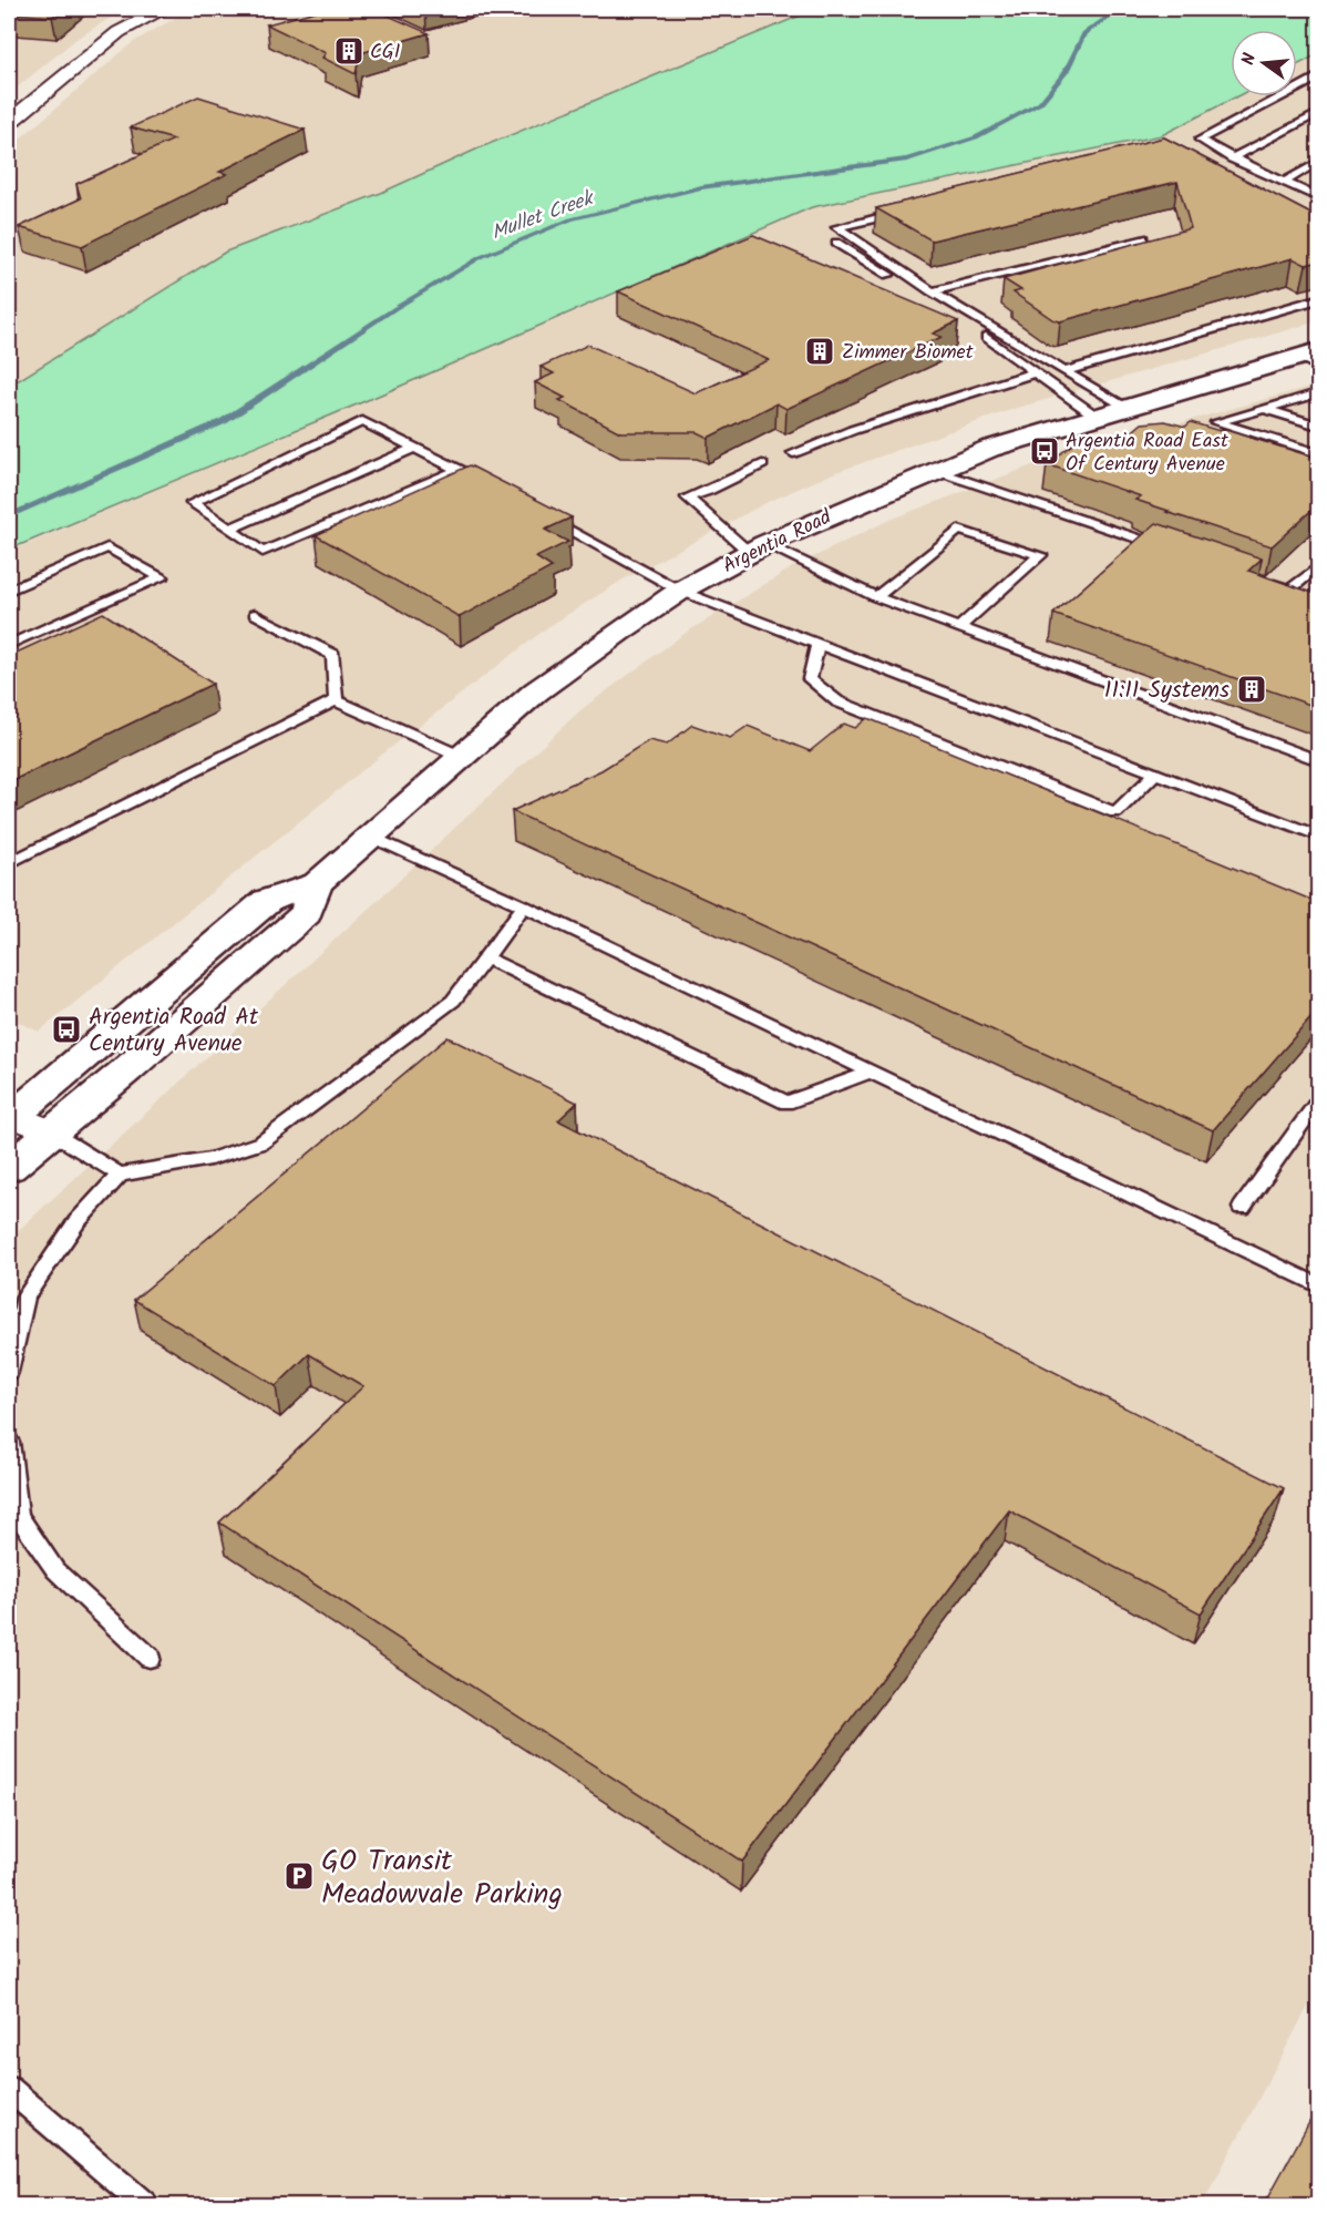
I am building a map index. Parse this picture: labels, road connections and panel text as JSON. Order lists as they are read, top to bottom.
{
  "streets": {
    "street": ["Argentia Road"]
  },
  "water": ["Mullet Creek"],
  "places": {
    "building": ["CGI", "Zimmer Biomet", "11:11 Systems"],
    "bus stop": ["Argentia Road East Of Century Avenue", "Argentia Road At Century Avenue"],
    "parking": ["GO Transit Meadowvale Parking"]
  },
  "north": "left"
}
